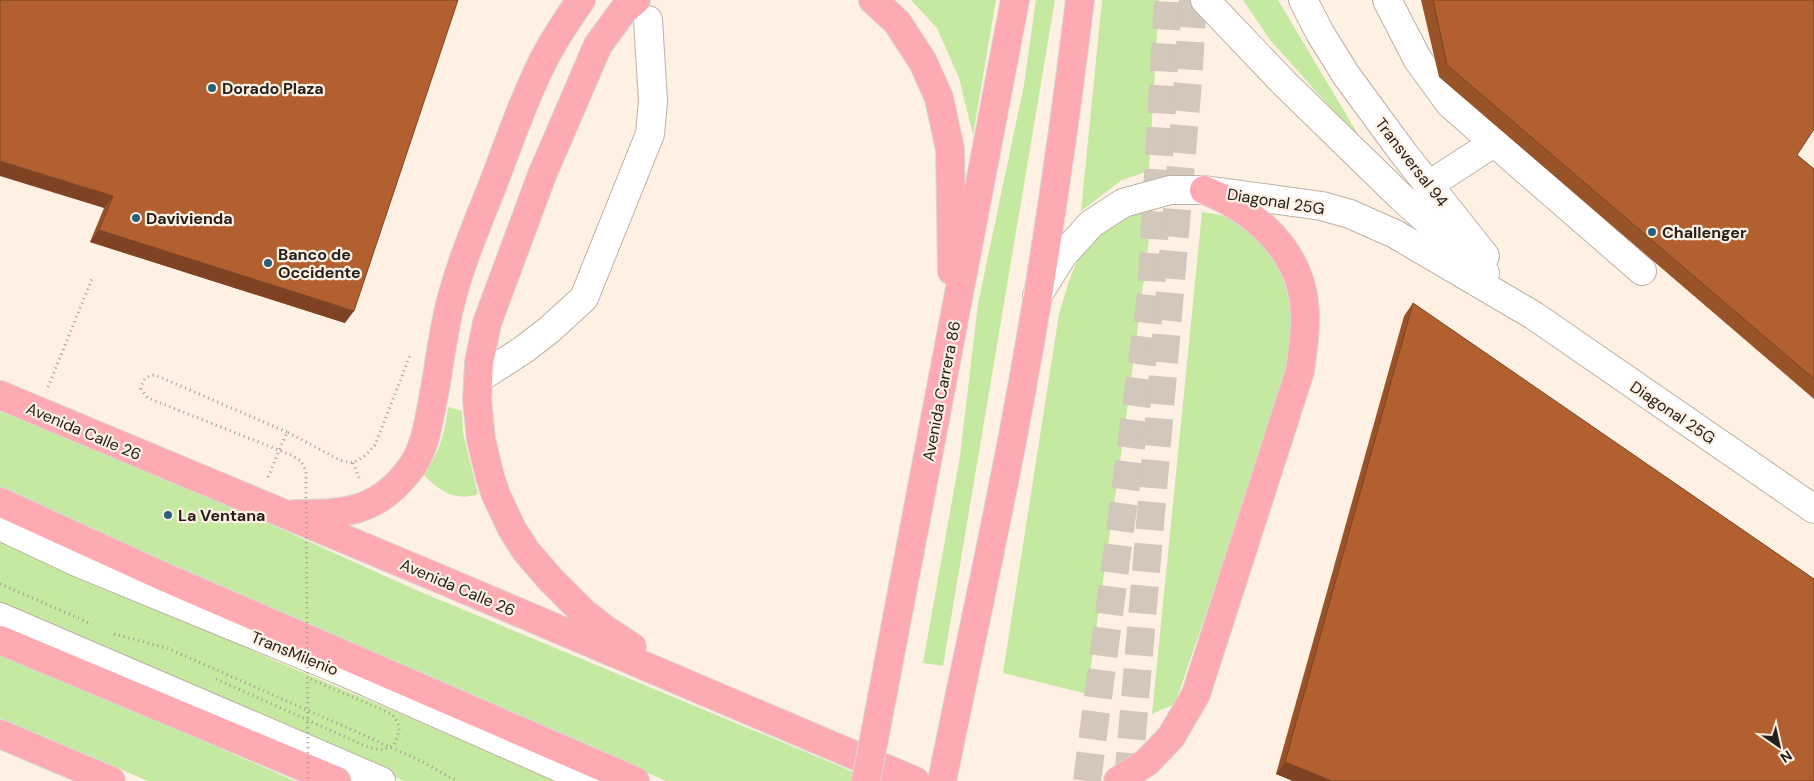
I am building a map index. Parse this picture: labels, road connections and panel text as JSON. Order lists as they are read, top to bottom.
{
  "streets": {
    "main road": ["Avenida Carrera 86", "Avenida Calle 26"],
    "street": ["Transversal 94", "Diagonal 25G", "TransMilenio"]
  },
  "crossings": [
    ["Transversal 94", "Diagonal 25G"]
  ],
  "places": [
    "Dorado Plaza",
    "Davivienda",
    "Challenger",
    "Banco de Occidente",
    "La Ventana"
  ],
  "north": "bottom right"
}
